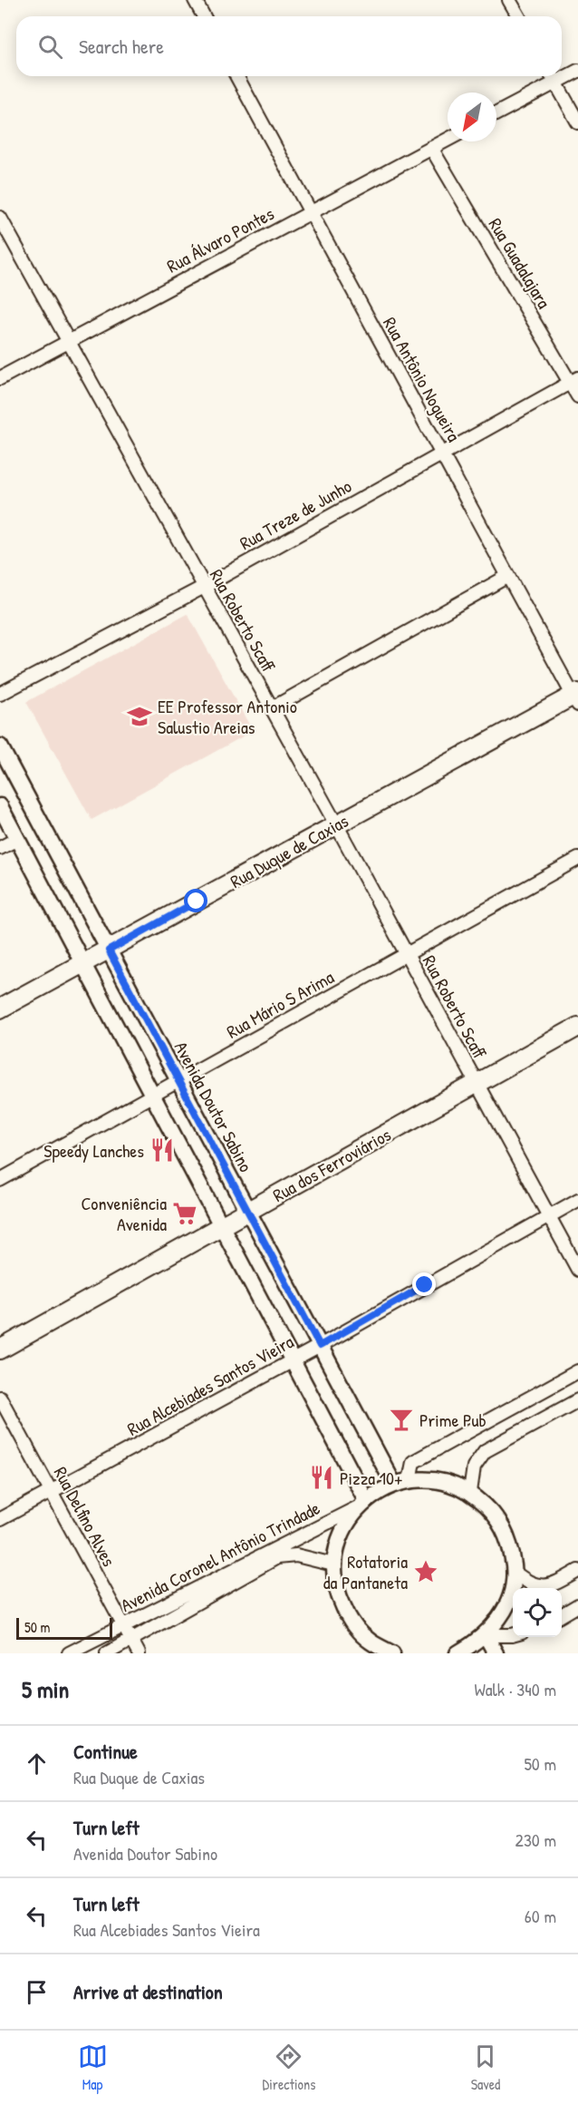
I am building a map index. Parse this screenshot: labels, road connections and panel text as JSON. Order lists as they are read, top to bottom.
{
  "streets": {
    "main road": ["Rua Duque de Caxias", "Rua dos Ferroviários"],
    "street": [
      "Rua Álvaro Pontes",
      "Rua Guadalajara",
      "Rua Antônio Nogueira",
      "Rua Treze de Junho",
      "Rua Roberto Scaff",
      "Rua Mário S Arima",
      "Avenida Doutor Sabino",
      "Rua Alcebiades Santos Vieira",
      "Rua Delfino Alves",
      "Avenida Coronel Antônio Trindade"
    ]
  },
  "crossings": [
    ["Rua Álvaro Pontes", "Rua Guadalajara"],
    ["Rua Álvaro Pontes", "Rua Antônio Nogueira"],
    ["Rua Álvaro Pontes", "Rua Roberto Scaff"],
    ["Rua Guadalajara", "Rua Treze de Junho"],
    ["Rua Antônio Nogueira", "Rua Treze de Junho"],
    ["Rua Antônio Nogueira", "Rua Duque de Caxias"],
    ["Rua Treze de Junho", "Rua Roberto Scaff"],
    ["Rua Roberto Scaff", "Rua Duque de Caxias"],
    ["Rua Roberto Scaff", "Rua Mário S Arima"],
    ["Rua Roberto Scaff", "Rua dos Ferroviários"],
    ["Rua Roberto Scaff", "Rua Alcebiades Santos Vieira"],
    ["Rua Duque de Caxias", "Avenida Doutor Sabino"],
    ["Rua Mário S Arima", "Avenida Doutor Sabino"],
    ["Avenida Doutor Sabino", "Rua dos Ferroviários"],
    ["Avenida Doutor Sabino", "Rua Alcebiades Santos Vieira"],
    ["Rua Alcebiades Santos Vieira", "Rua Delfino Alves"],
    ["Rua Delfino Alves", "Avenida Coronel Antônio Trindade"]
  ],
  "places": {
    "school or university": ["EE Professor Antonio Salustio Areias"],
    "restaurant": ["Speedy Lanches", "Pizza 10+"],
    "supermarket": ["Conveniência Avenida"],
    "bar": ["Prime Pub"],
    "place": ["Rotatoria da Pantaneta"]
  },
  "scale_bar": "50 m",
  "north": "bottom left",
  "page": {
    "search": "Search here",
    "scale": "50 m",
    "heading": ["5 min", "Walk · 340 m"],
    "list": [
      ["Continue", "Rua Duque de Caxias", "50 m"],
      ["Turn left", "Avenida Doutor Sabino", "230 m"],
      ["Turn left", "Rua Alcebiades Santos Vieira", "60 m"],
      "Arrive at destination"
    ],
    "nav": ["Map", "Directions", "Saved"]
  }
}
